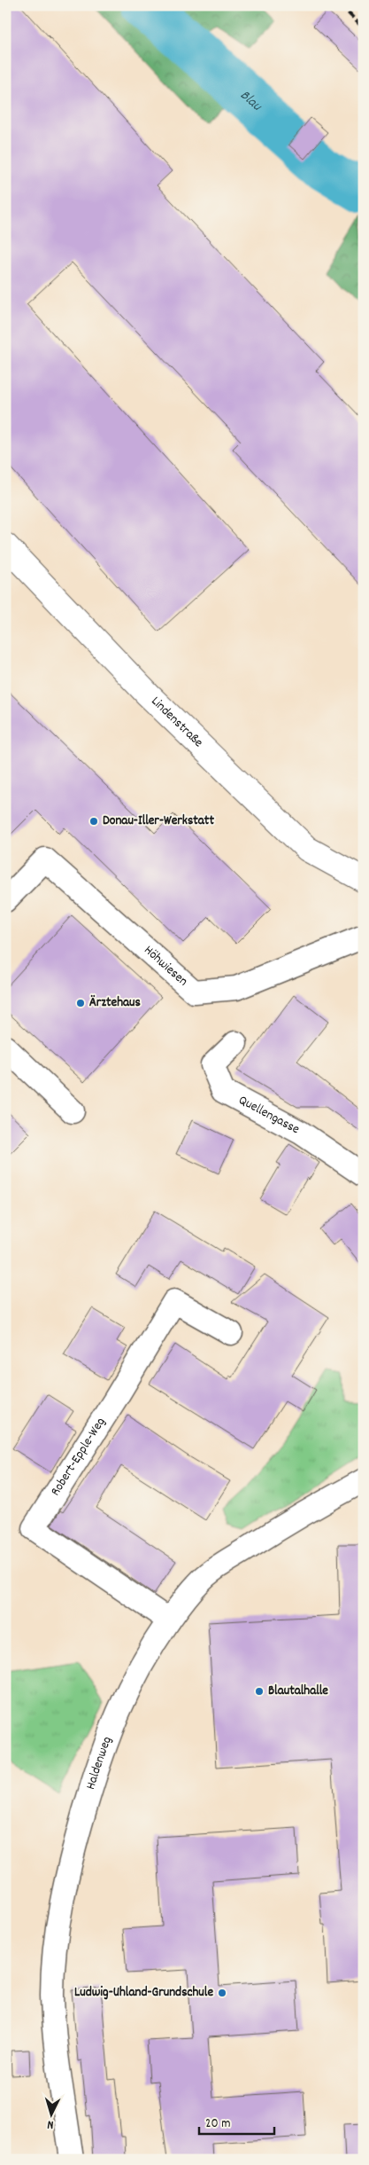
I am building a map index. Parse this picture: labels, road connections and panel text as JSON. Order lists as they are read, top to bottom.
{
  "streets": {
    "street": [
      "Lindenstraße",
      "Höhwiesen",
      "Quellengasse",
      "Robert-Epple-Weg",
      "Haldenweg"
    ]
  },
  "crossings": [
    ["Robert-Epple-Weg", "Haldenweg"]
  ],
  "water": ["Blau"],
  "places": [
    "Donau-Iller-Werkstatt",
    "Ärztehaus",
    "Blautalhalle",
    "Ludwig-Uhland-Grundschule"
  ],
  "scale_bar": "20 m",
  "north": "bottom"
}
